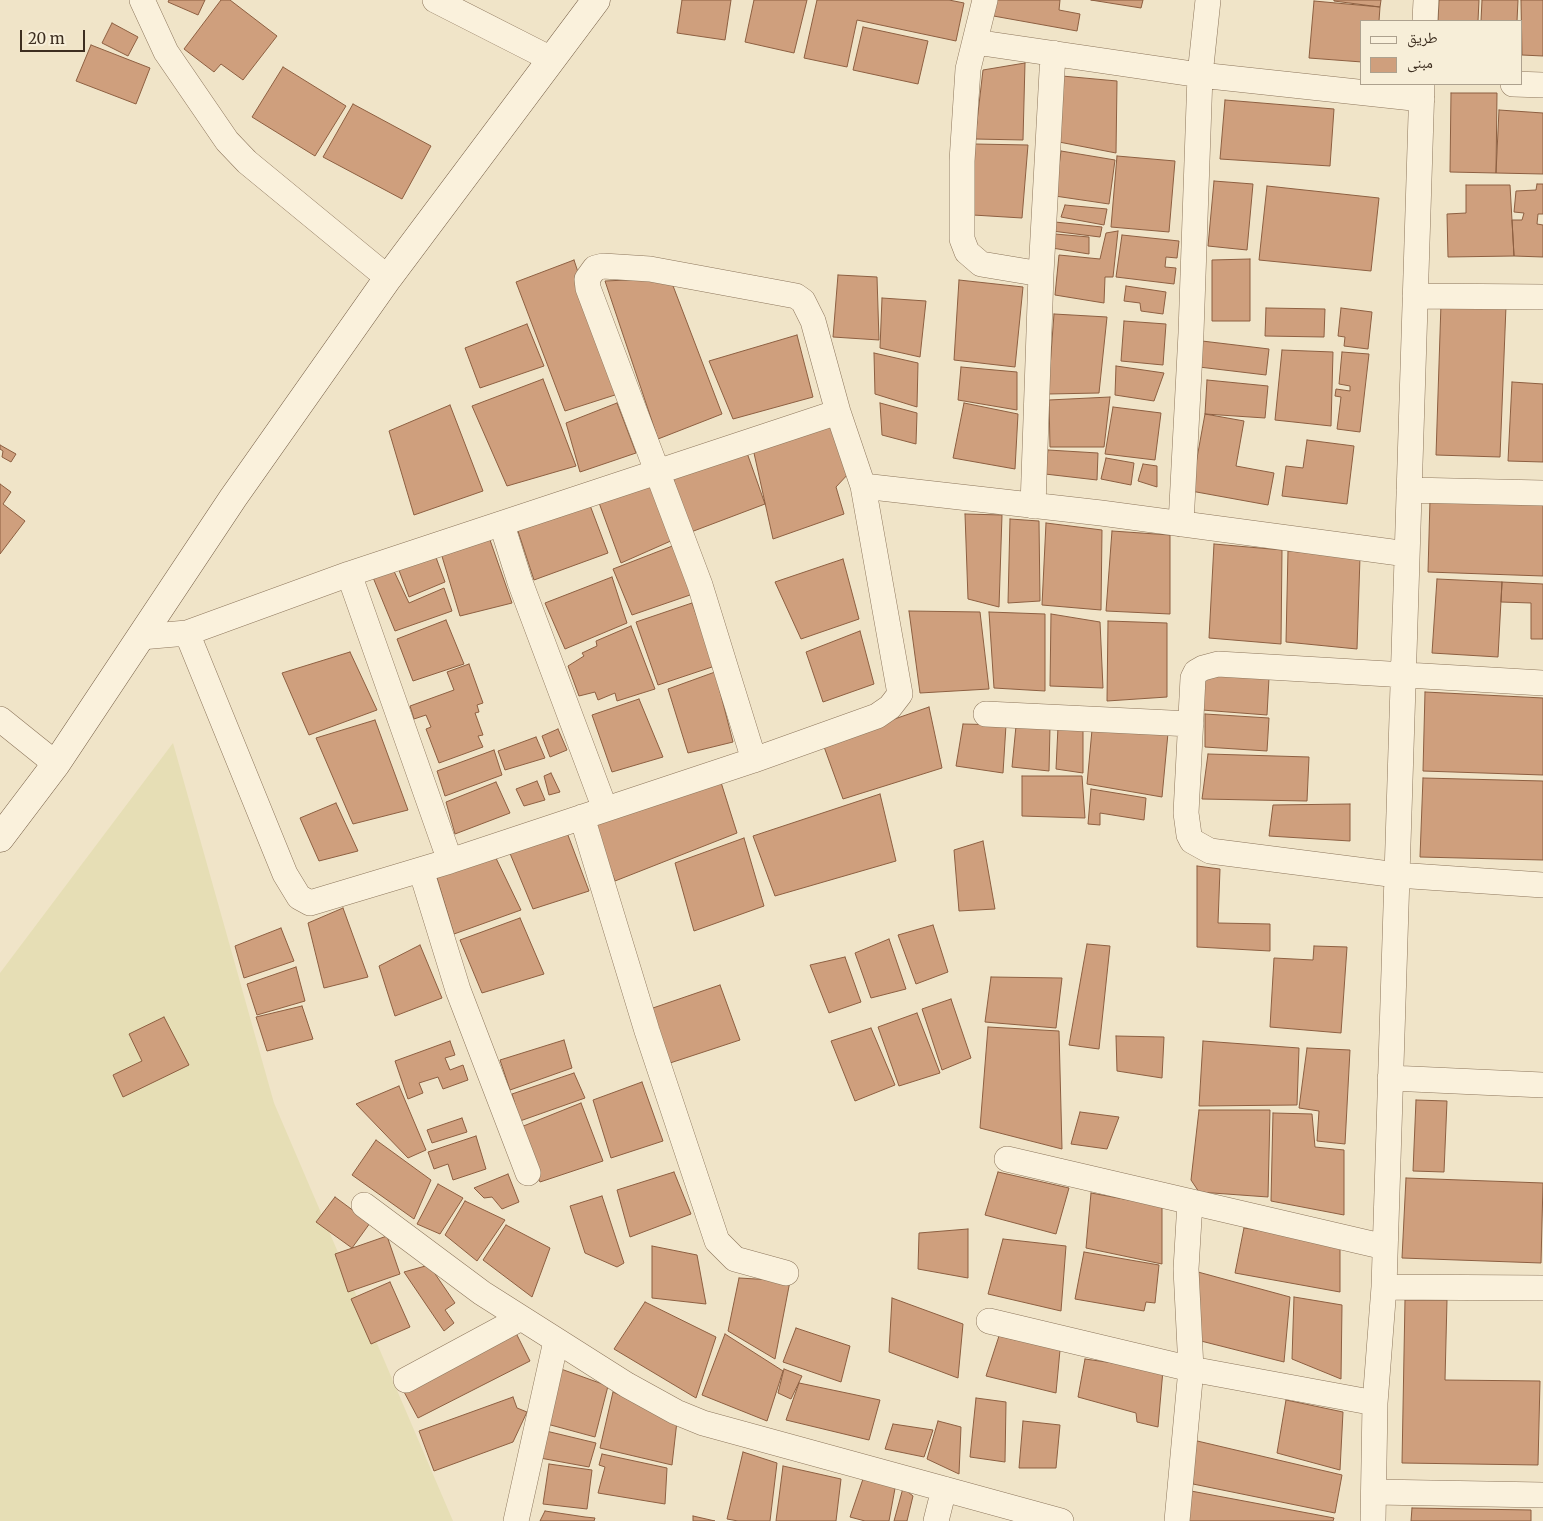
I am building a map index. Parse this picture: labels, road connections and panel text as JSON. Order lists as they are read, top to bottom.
{
  "legend": ["طريق", "مبنى"],
  "scale_bar": "20 m"
}
